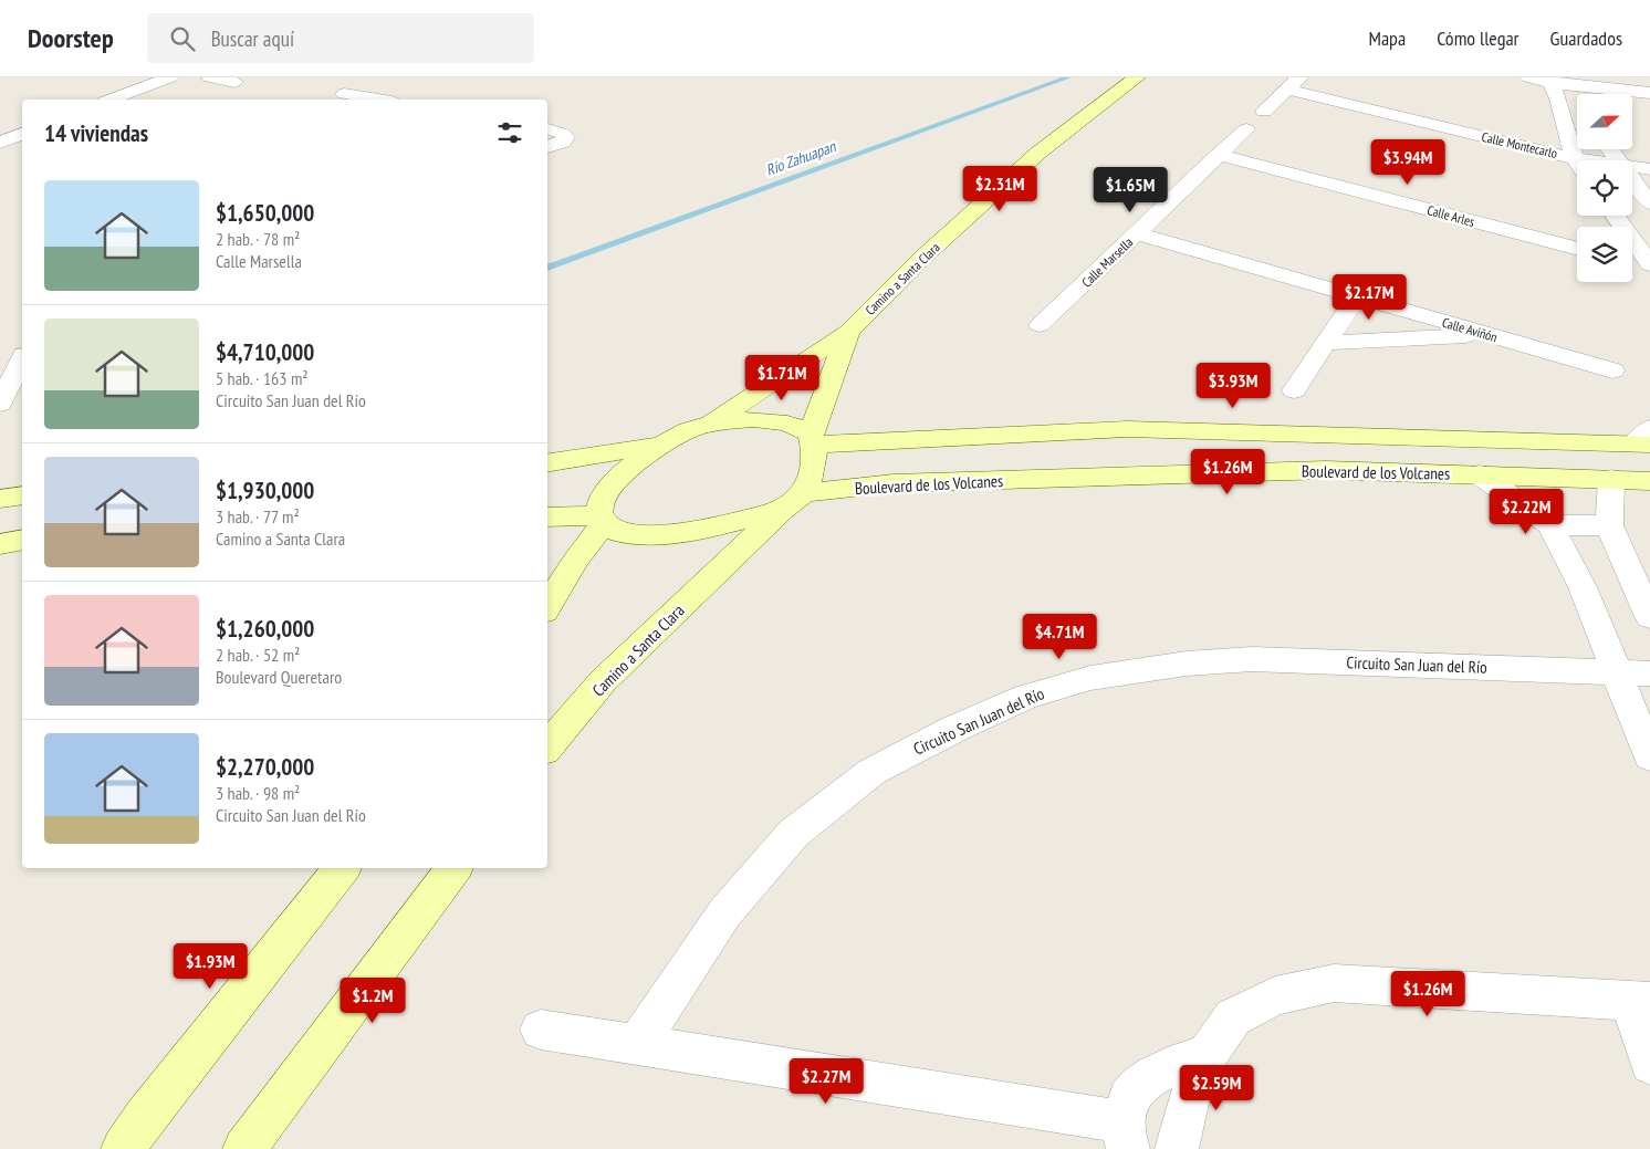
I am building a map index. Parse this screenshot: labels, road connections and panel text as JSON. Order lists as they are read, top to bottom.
{
  "streets": {
    "main road": ["Camino a Santa Clara", "Boulevard de los Volcanes"],
    "street": [
      "Calle Montecarlo",
      "Calle Arles",
      "Calle Marsella",
      "Calle Aviñón",
      "Circuito San Juan del Río"
    ]
  },
  "crossings": [
    ["Calle Arles", "Calle Marsella"],
    ["Calle Marsella", "Calle Aviñón"],
    ["Camino a Santa Clara", "Boulevard de los Volcanes"]
  ],
  "water": ["Río Zahuapan"],
  "north": "right",
  "page": {
    "header": "Doorstep",
    "search": "Buscar aquí",
    "nav": ["Mapa", "Cómo llegar", "Guardados"],
    "heading": "14 viviendas",
    "price": [
      "$3.94M",
      "$2.31M",
      "$1.65M",
      "$2.17M",
      "$1.71M",
      "$3.93M",
      "$1.26M",
      "$2.22M",
      "$4.71M",
      "$1.93M",
      "$1.26M",
      "$1.2M",
      "$2.27M",
      "$2.59M"
    ],
    "list": [
      {
        "name": "$1,650,000",
        "note": "2 hab. · 78 m² · Calle Marsella"
      },
      {
        "name": "$4,710,000",
        "note": "5 hab. · 163 m² · Circuito San Juan del Río"
      },
      {
        "name": "$1,930,000",
        "note": "3 hab. · 77 m² · Camino a Santa Clara"
      },
      {
        "name": "$1,260,000",
        "note": "2 hab. · 52 m² · Boulevard Queretaro"
      },
      {
        "name": "$2,270,000",
        "note": "3 hab. · 98 m² · Circuito San Juan del Río"
      }
    ]
  }
}
